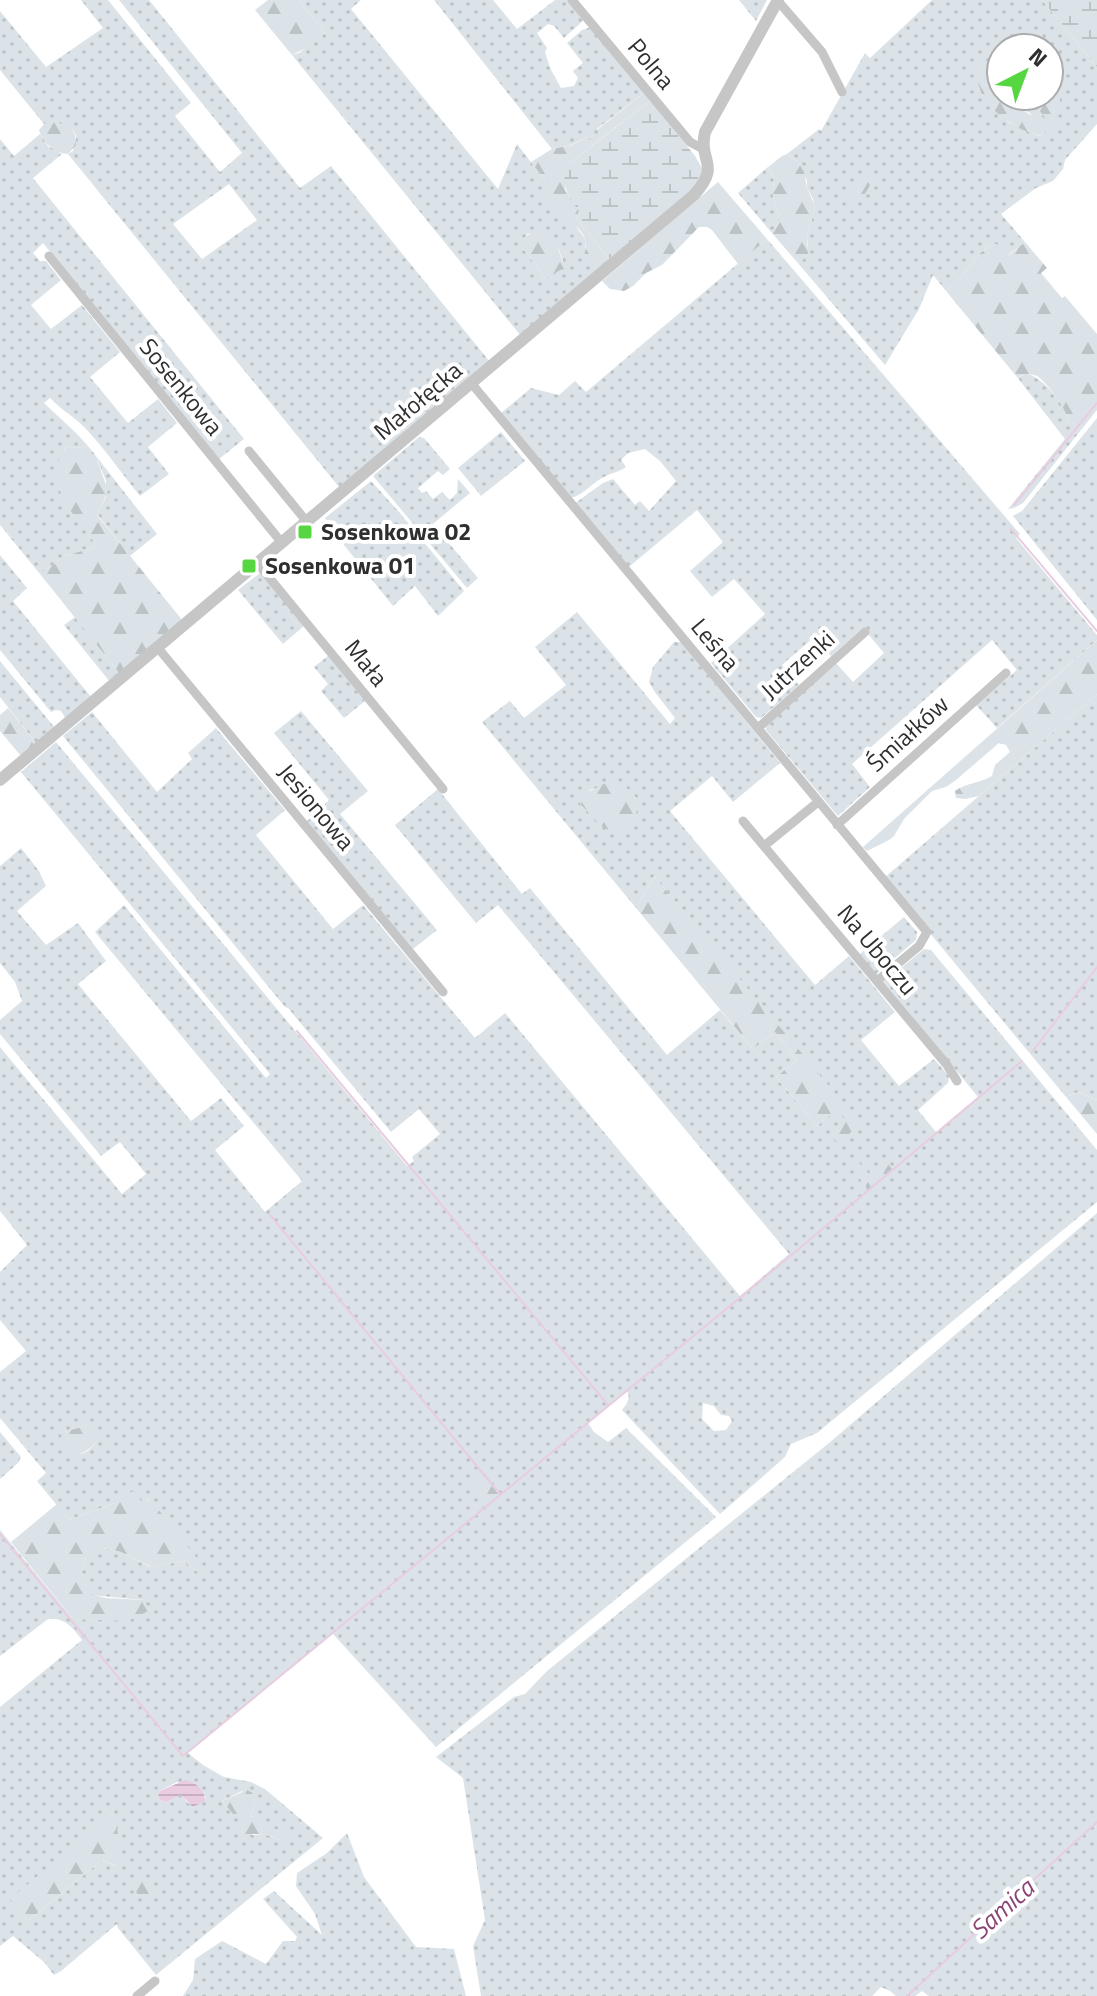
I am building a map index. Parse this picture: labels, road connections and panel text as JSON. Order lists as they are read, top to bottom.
{
  "streets": {
    "street": [
      "Polna",
      "Sosenkowa",
      "Małołęcka",
      "Leśna",
      "Mała",
      "Jutrzenki",
      "Śmiałków",
      "Jesionowa",
      "Na Uboczu"
    ]
  },
  "crossings": [
    ["Polna", "Małołęcka"],
    ["Sosenkowa", "Małołęcka"],
    ["Małołęcka", "Leśna"],
    ["Małołęcka", "Mała"],
    ["Małołęcka", "Jesionowa"],
    ["Leśna", "Jutrzenki"],
    ["Leśna", "Śmiałków"],
    ["Leśna", "Na Uboczu"]
  ],
  "water": ["Samica"],
  "places": {
    "transit": ["Sosenkowa 02", "Sosenkowa 01"]
  },
  "north": "top right"
}
